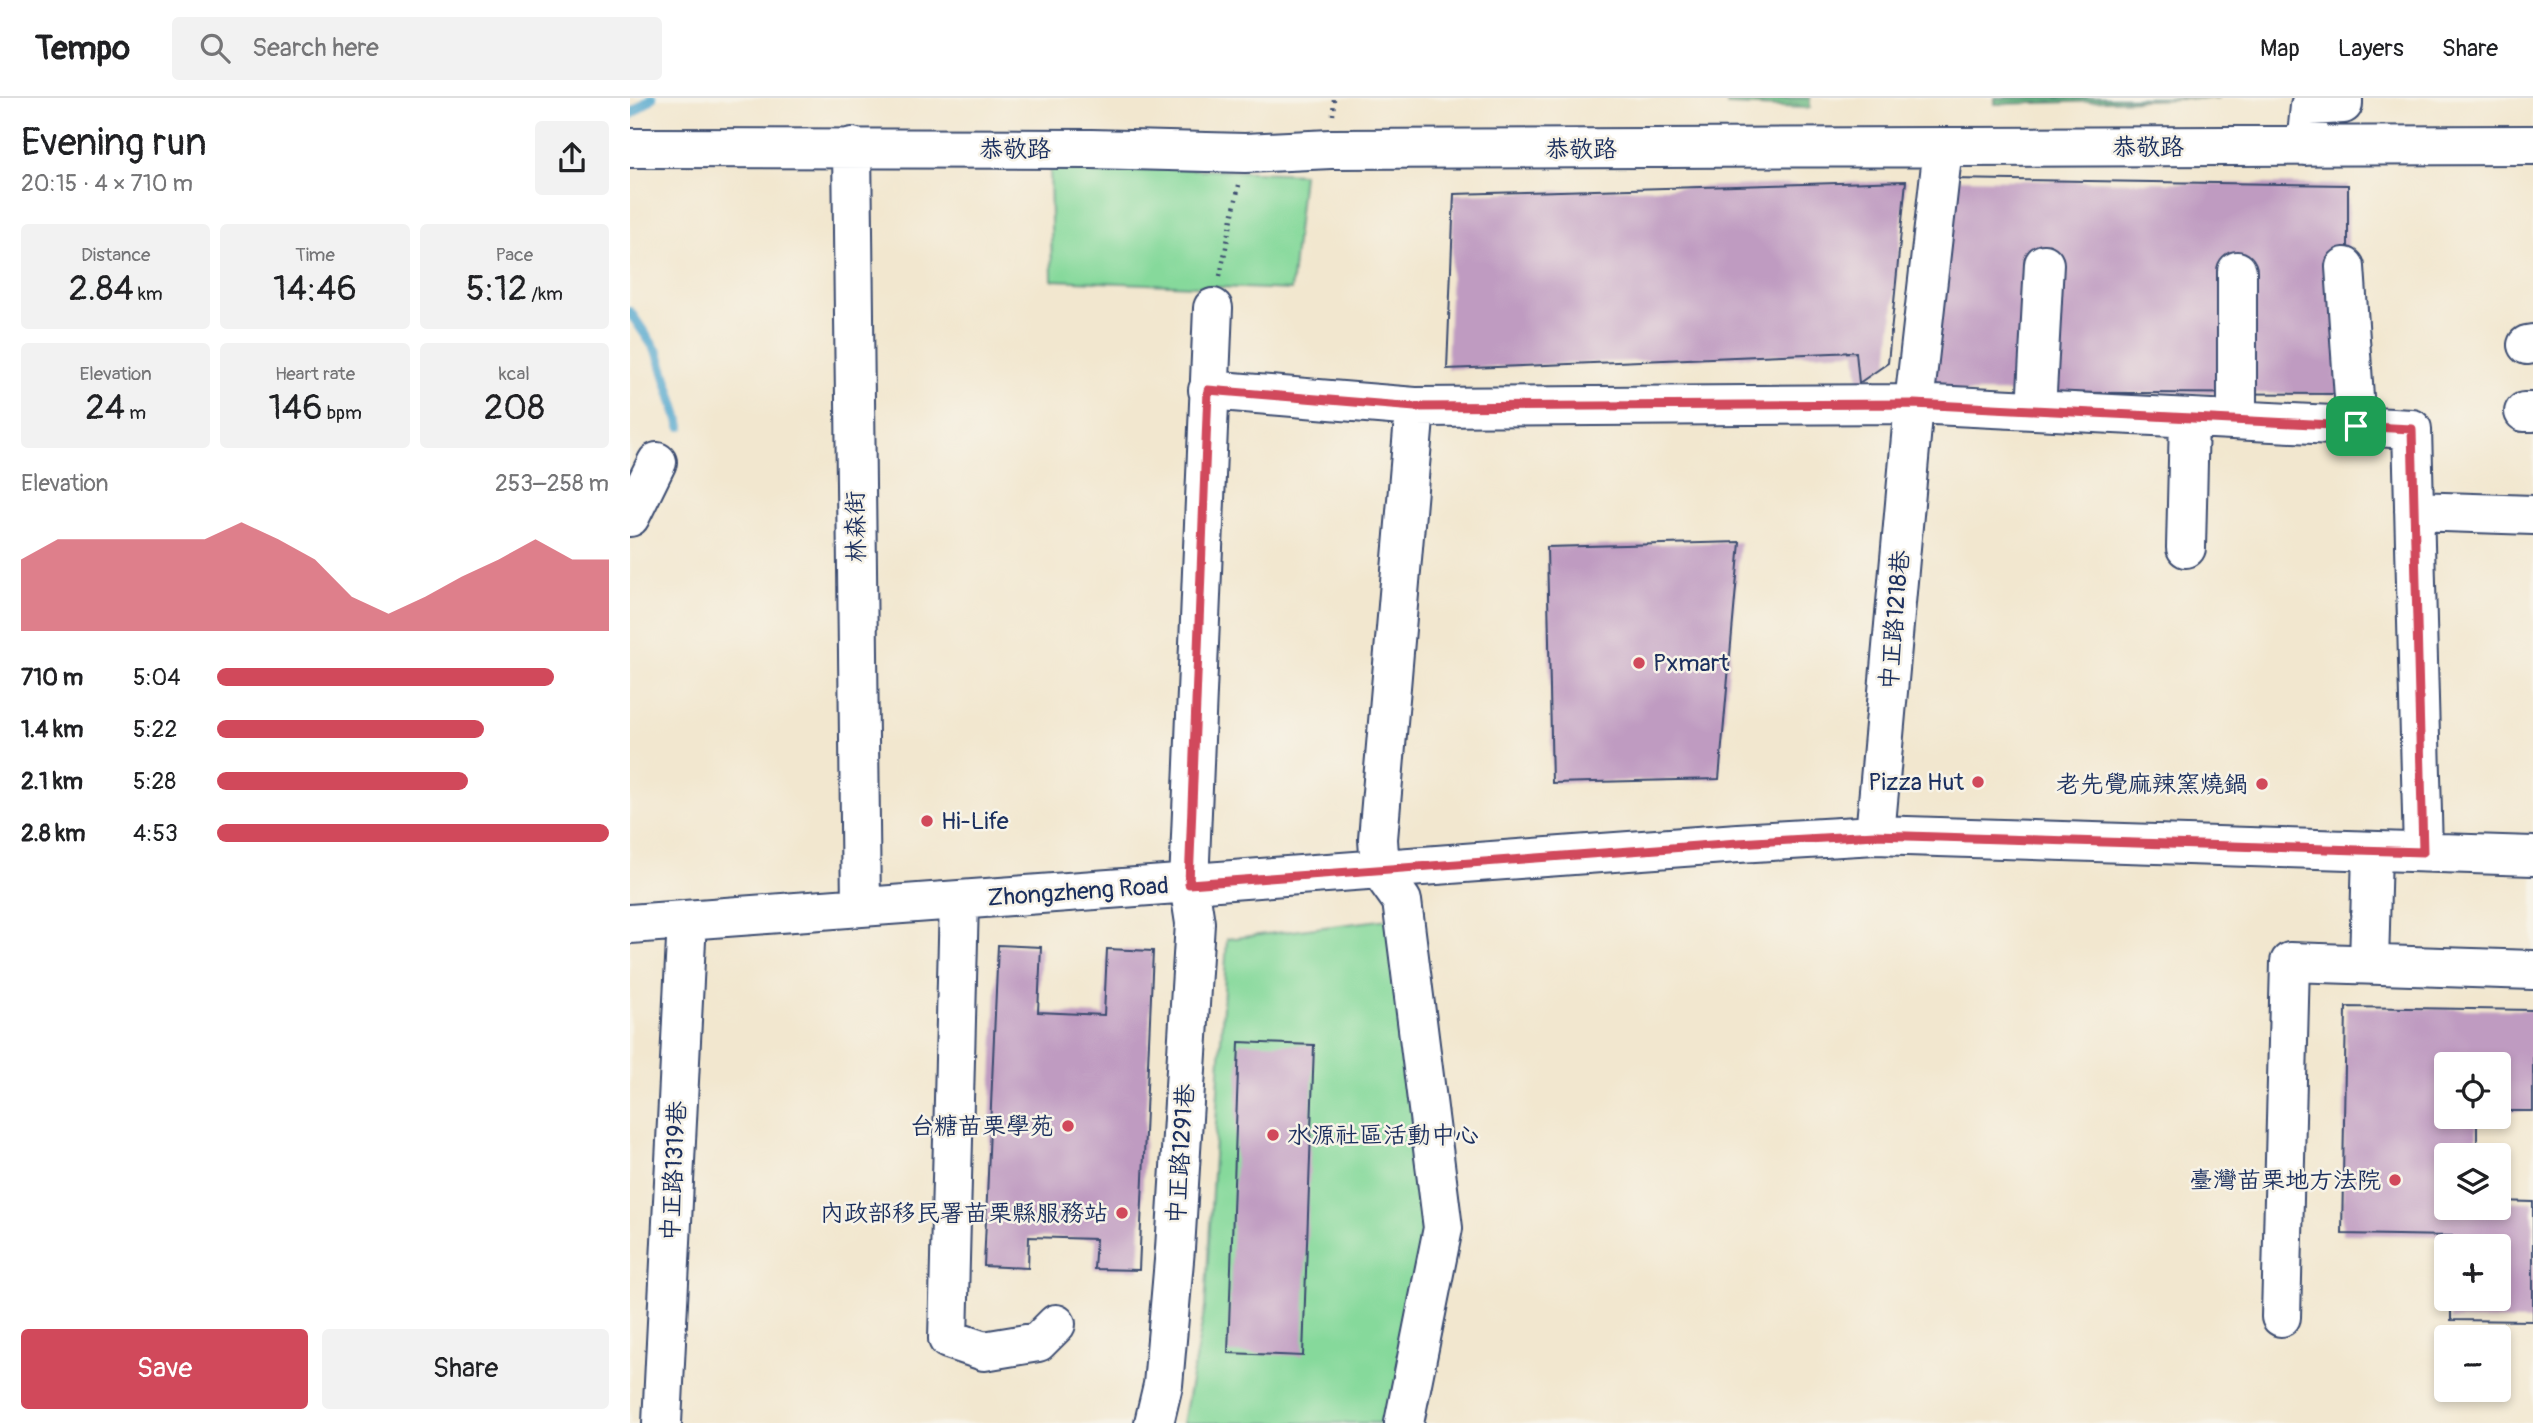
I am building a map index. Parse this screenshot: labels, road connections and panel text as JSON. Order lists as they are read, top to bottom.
{
  "streets": {
    "street": [
      "恭敬路",
      "林森街",
      "中正路1218巷",
      "Zhongzheng Road",
      "中正路1291巷",
      "中正路1319巷"
    ]
  },
  "crossings": [
    ["恭敬路", "林森街"],
    ["恭敬路", "中正路1218巷"],
    ["林森街", "Zhongzheng Road"],
    ["中正路1218巷", "Zhongzheng Road"],
    ["Zhongzheng Road", "中正路1291巷"],
    ["Zhongzheng Road", "中正路1319巷"]
  ],
  "places": [
    "Pxmart",
    "Pizza Hut",
    "老先覺麻辣窯燒鍋",
    "Hi-Life",
    "台糖苗栗學苑",
    "水源社區活動中心",
    "臺灣苗栗地方法院",
    "內政部移民署苗栗縣服務站"
  ],
  "page": {
    "header": "Tempo",
    "search": "Search here",
    "nav": ["Map", "Layers", "Share"],
    "heading": ["Evening run", "20:15 · 4 × 710 m"],
    "stats": [
      ["Distance", "2.84 km"],
      ["Time", "14:46"],
      ["Pace", "5:12 /km"],
      ["Elevation", "24 m"],
      ["Heart rate", "146 bpm"],
      ["kcal", "208"]
    ],
    "chart": ["Elevation", "253–258 m"],
    "list": [
      {
        "name": "710 m",
        "note": "5:04"
      },
      {
        "name": "1.4 km",
        "note": "5:22"
      },
      {
        "name": "2.1 km",
        "note": "5:28"
      },
      {
        "name": "2.8 km",
        "note": "4:53"
      }
    ],
    "map_buttons": ["+", "−"],
    "buttons": ["Save", "Share"]
  }
}
